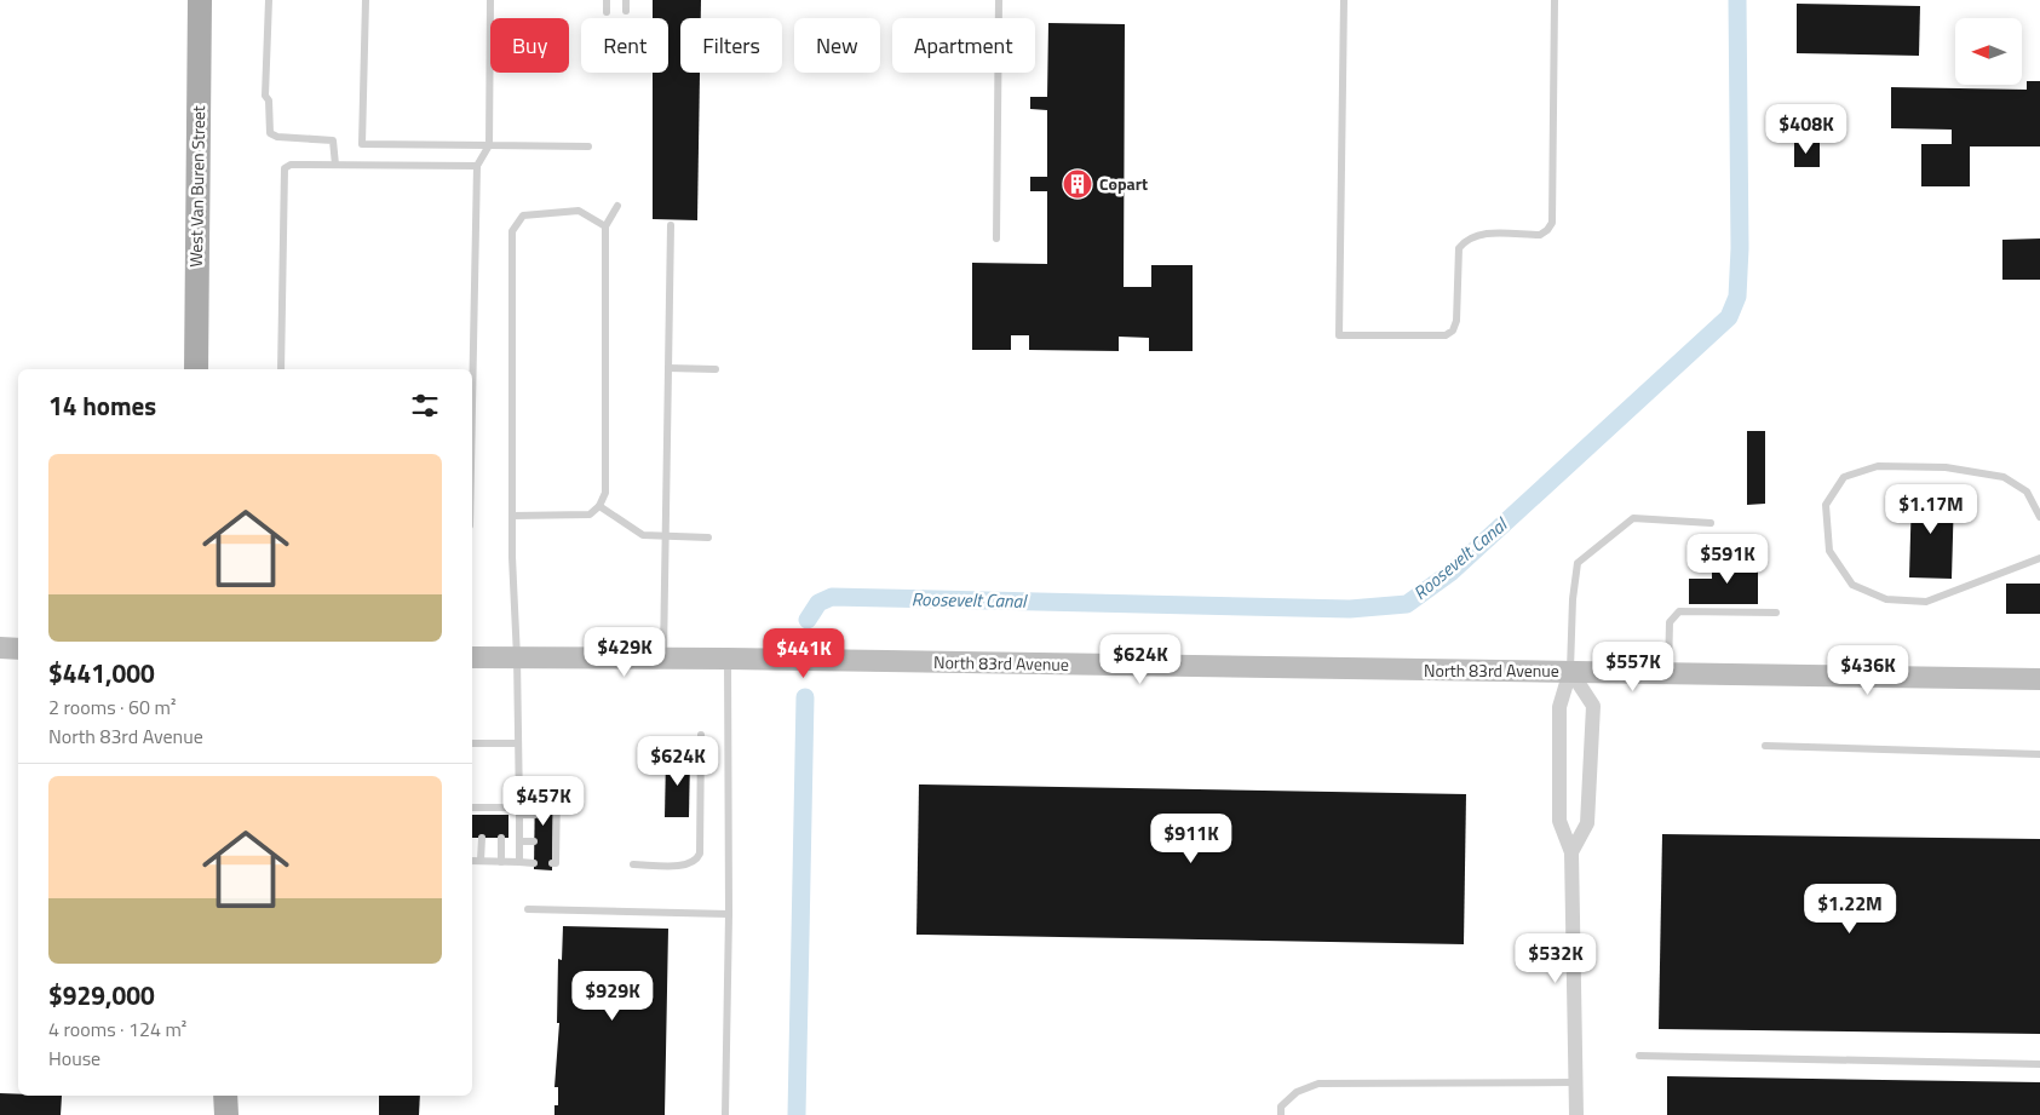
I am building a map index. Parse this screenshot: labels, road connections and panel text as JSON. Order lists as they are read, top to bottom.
{
  "streets": {
    "main road": ["West Van Buren Street", "North 83rd Avenue"]
  },
  "water": ["Roosevelt Canal"],
  "places": {
    "building": ["Copart"]
  },
  "north": "left",
  "page": {
    "chip": [
      "Buy",
      "Rent",
      "Filters",
      "New",
      "Apartment"
    ],
    "price": [
      "$408K",
      "$1.17M",
      "$591K",
      "$429K",
      "$441K",
      "$624K",
      "$557K",
      "$436K",
      "$624K",
      "$457K",
      "$911K",
      "$1.22M",
      "$532K",
      "$929K"
    ],
    "heading": "14 homes",
    "list": [
      {
        "name": "$441,000",
        "note": "2 rooms · 60 m² · North 83rd Avenue"
      },
      {
        "name": "$929,000",
        "note": "4 rooms · 124 m² · House"
      }
    ]
  }
}
